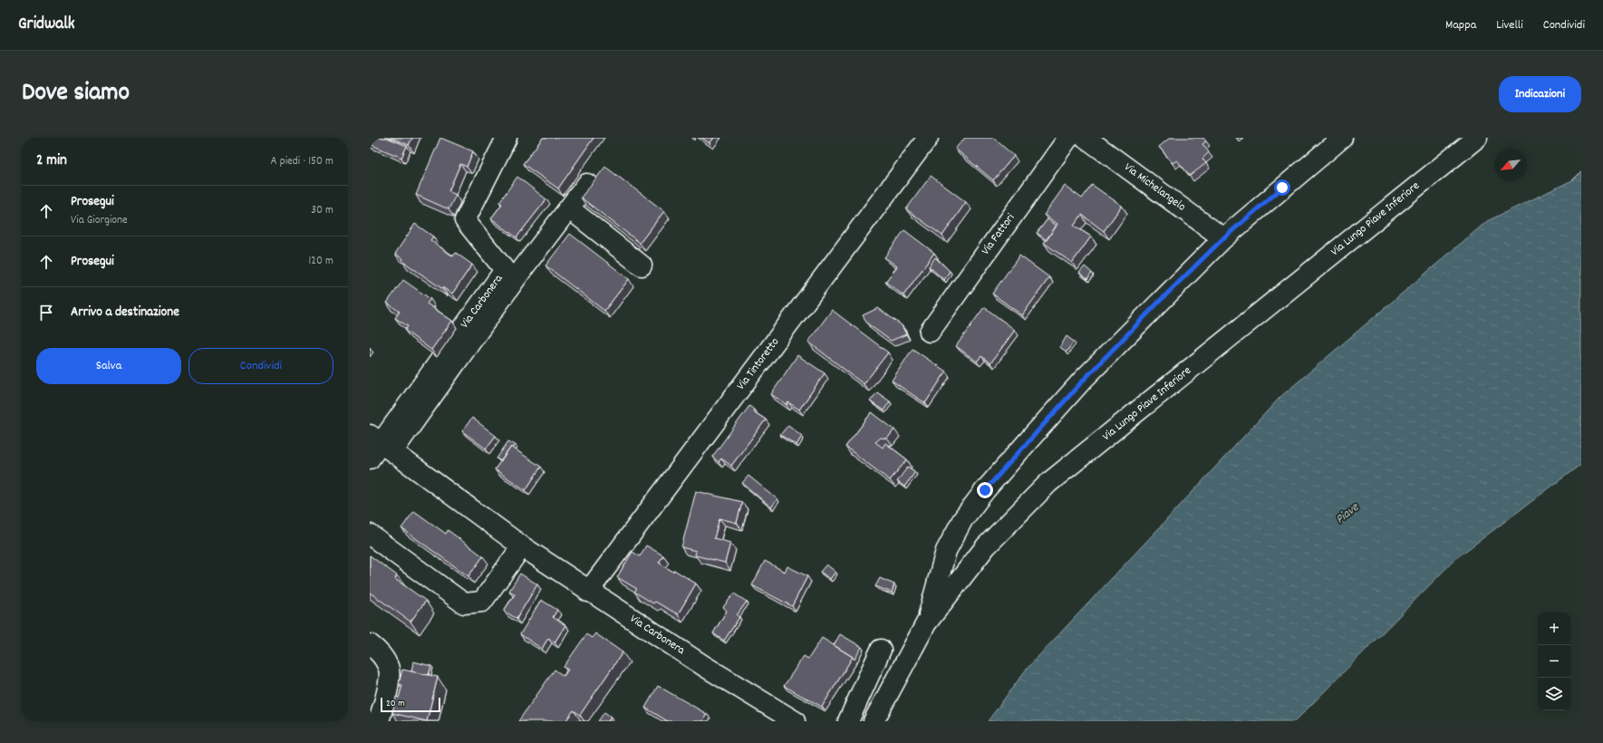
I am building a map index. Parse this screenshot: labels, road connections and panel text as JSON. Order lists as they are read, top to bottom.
{
  "streets": {
    "street": [
      "Via Michelangelo",
      "Via Lungo Piave Inferiore",
      "Via Fattori",
      "Via Carbonera",
      "Via Tintoretto"
    ]
  },
  "crossings": [
    ["Via Carbonera", "Via Tintoretto"]
  ],
  "water": ["Piave"],
  "scale_bar": "20 m",
  "north": "bottom left",
  "page": {
    "header": "Gridwalk",
    "nav": ["Mappa", "Livelli", "Condividi"],
    "title": "Dove siamo",
    "buttons": [
      "Indicazioni",
      ["Salva", "Condividi"]
    ],
    "heading": ["2 min", "A piedi · 150 m"],
    "list": [
      ["Prosegui", "Via Giorgione", "30 m"],
      ["Prosegui", "120 m"],
      "Arrivo a destinazione"
    ],
    "map_buttons": ["+", "−"],
    "scale": "20 m"
  }
}
